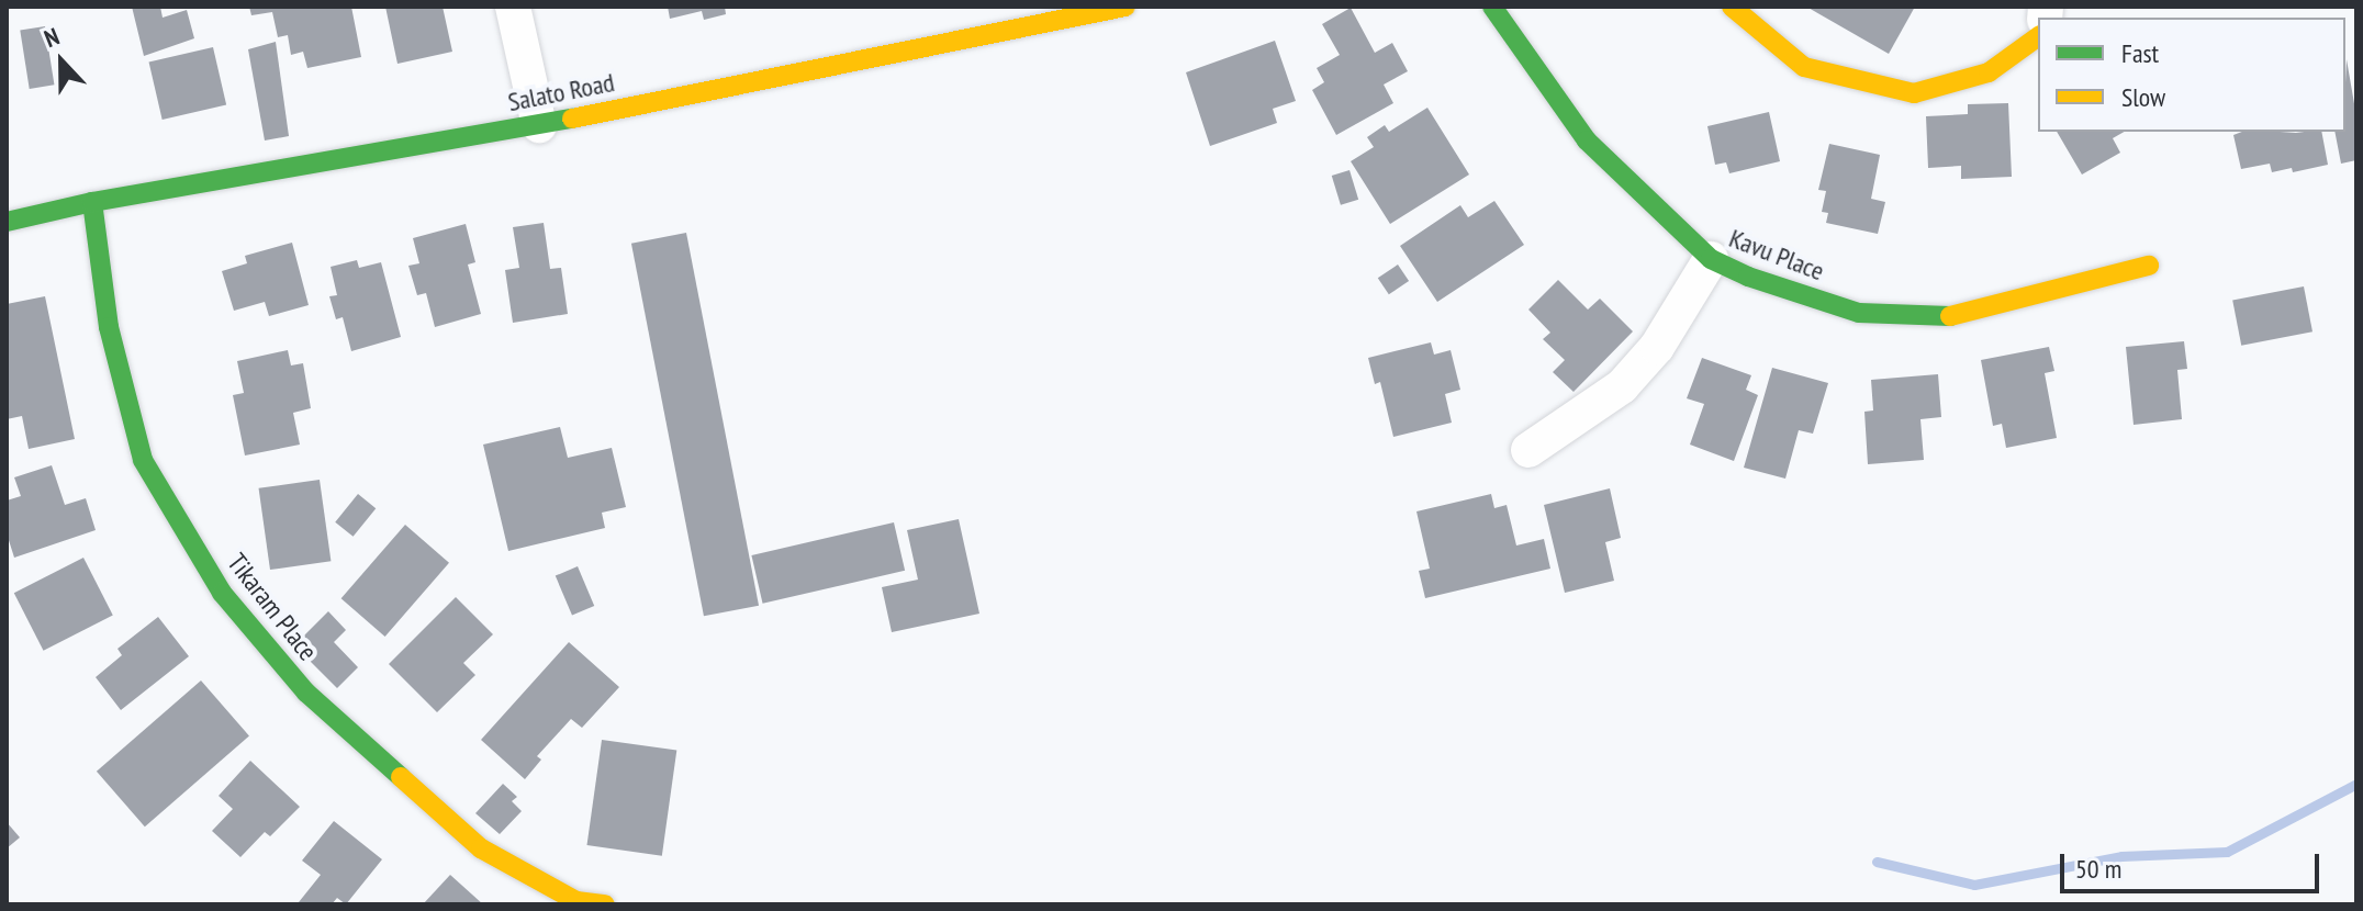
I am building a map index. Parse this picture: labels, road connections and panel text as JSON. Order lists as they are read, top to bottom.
{
  "streets": {
    "street": ["Salato Road", "Kavu Place", "Tikaram Place"]
  },
  "crossings": [
    ["Salato Road", "Tikaram Place"]
  ],
  "legend": ["Fast", "Slow"],
  "scale_bar": "50 m",
  "north": "top"
}
